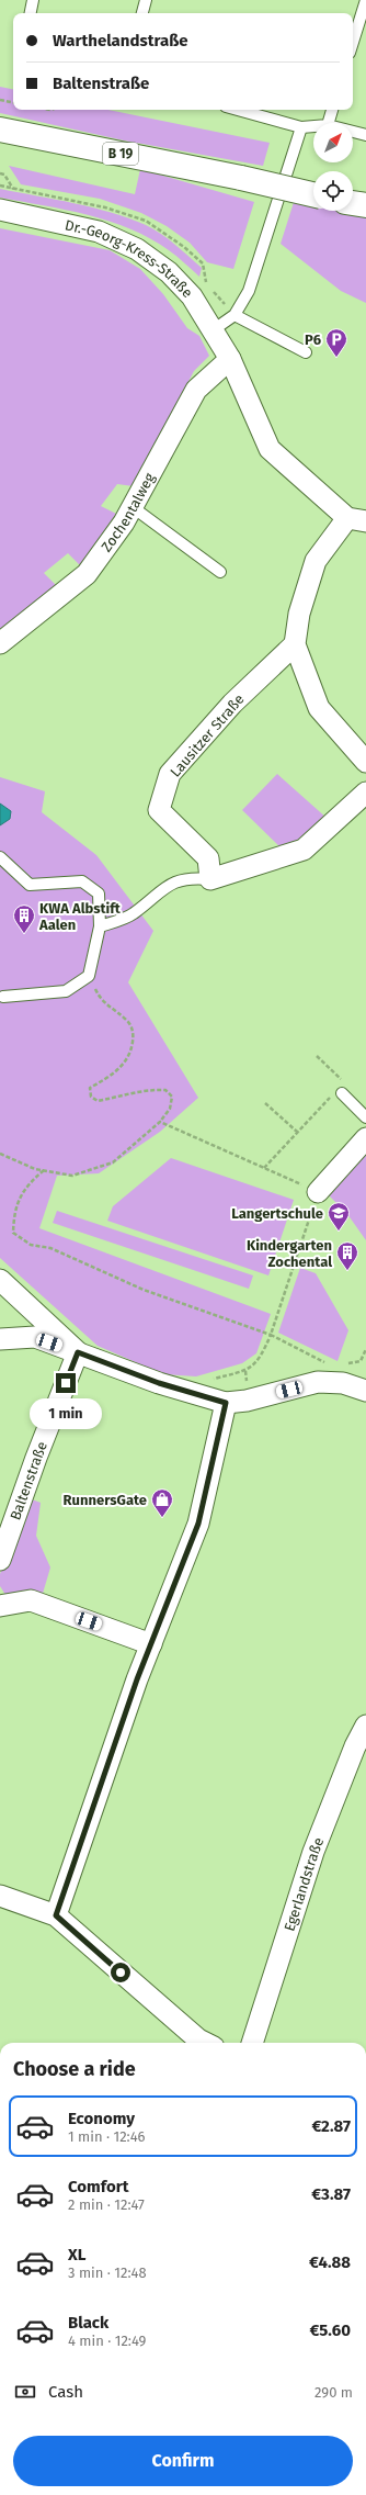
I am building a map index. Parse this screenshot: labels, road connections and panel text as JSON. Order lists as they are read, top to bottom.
{
  "streets": {
    "highway": ["B 19"],
    "street": [
      "Dr.-Georg-Kress-Straße",
      "Zochentalweg",
      "Lausitzer Straße",
      "Baltenstraße",
      "Egerlandstraße"
    ]
  },
  "crossings": [
    ["Dr.-Georg-Kress-Straße", "Zochentalweg"]
  ],
  "places": {
    "parking": ["P6"],
    "building": ["KWA Albstift Aalen", "Kindergarten Zochental"],
    "school or university": ["Langertschule"],
    "shop": ["RunnersGate"]
  },
  "north": "top right",
  "page": {
    "banner": ["Warthelandstraße", "Baltenstraße"],
    "bubble": "1 min",
    "heading": "Choose a ride",
    "list": [
      {
        "name": "Economy",
        "note": "1 min · 12:46",
        "value": "€2.87"
      },
      {
        "name": "Comfort",
        "note": "2 min · 12:47",
        "value": "€3.87"
      },
      {
        "name": "XL",
        "note": "3 min · 12:48",
        "value": "€4.88"
      },
      {
        "name": "Black",
        "note": "4 min · 12:49",
        "value": "€5.60"
      }
    ],
    "pay": ["Cash", "290 m"],
    "buttons": "Confirm"
  }
}
